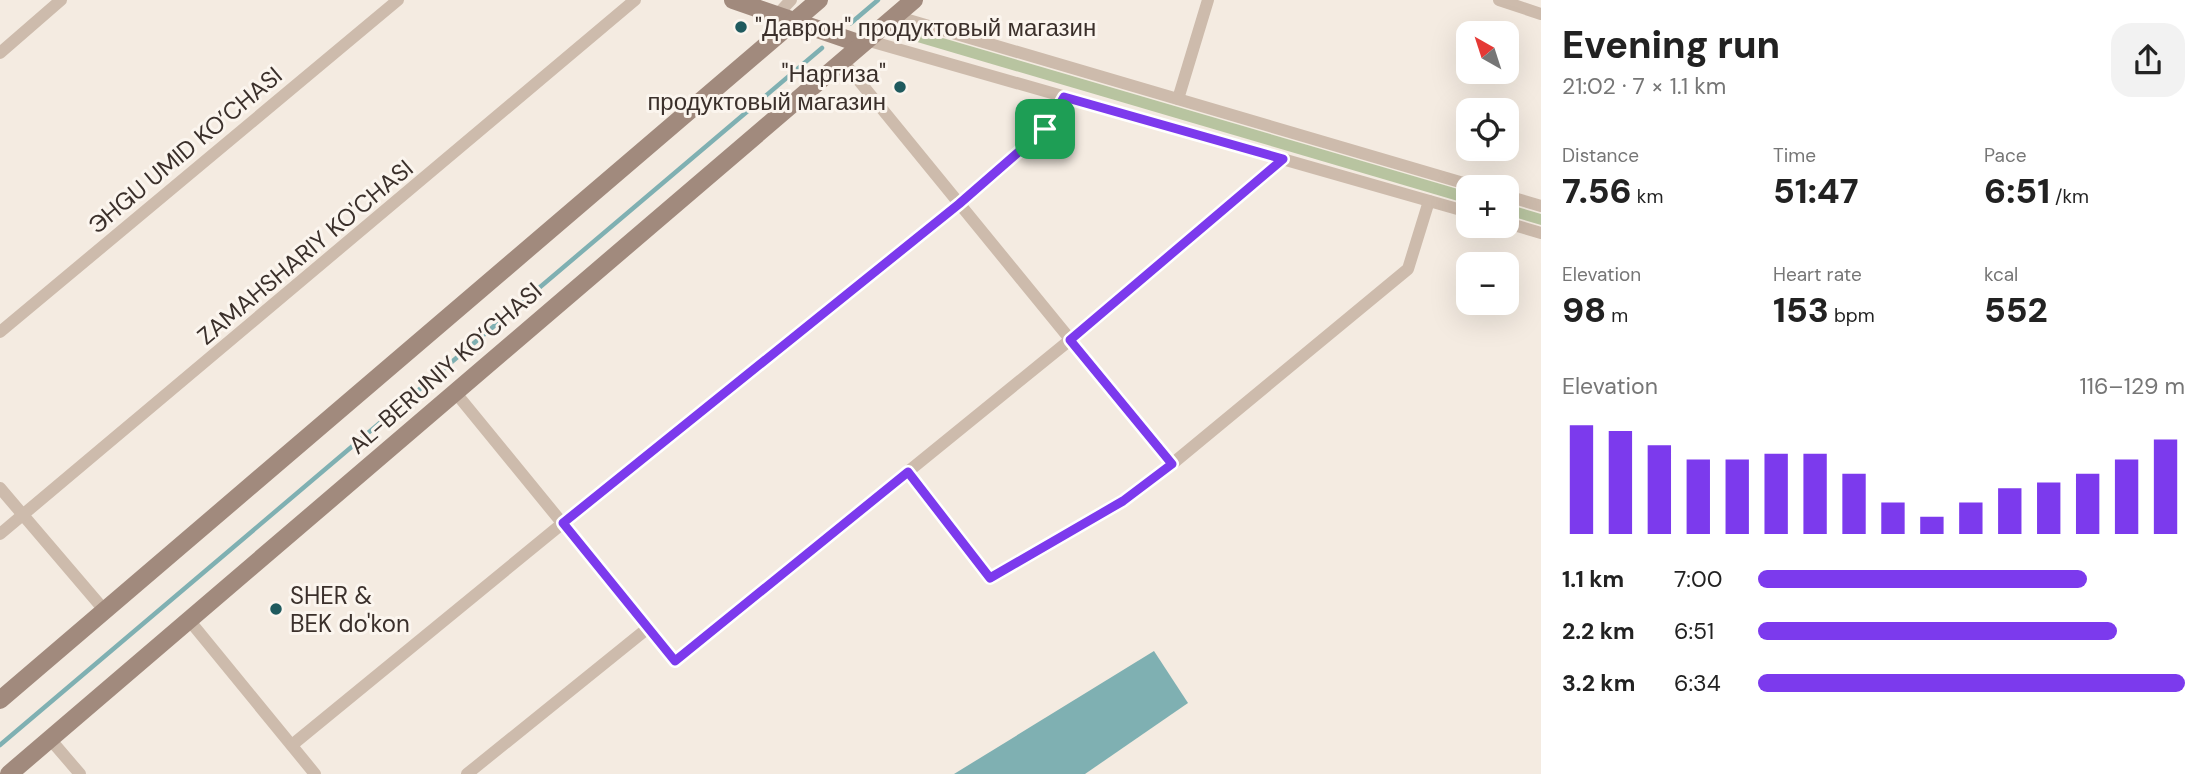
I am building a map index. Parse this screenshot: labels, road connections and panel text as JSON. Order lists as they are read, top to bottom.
{
  "streets": {
    "main road": ["AL-BERUNIY KO’CHASI"],
    "street": ["ЭHGU UMID KO’CHASI", "ZAMAHSHARIY KO'CHASI"]
  },
  "places": ["\"Даврон\" продуктовый магазин", "\"Наргиза\" продуктовый магазин", "SHER & BEK do'kon"],
  "north": "top left",
  "page": {
    "heading": ["Evening run", "21:02 · 7 × 1.1 km"],
    "map_buttons": ["+", "−"],
    "stats": [
      ["Distance", "7.56 km"],
      ["Time", "51:47"],
      ["Pace", "6:51 /km"],
      ["Elevation", "98 m"],
      ["Heart rate", "153 bpm"],
      ["kcal", "552"]
    ],
    "chart": ["Elevation", "116–129 m"],
    "list": [
      {
        "name": "1.1 km",
        "note": "7:00"
      },
      {
        "name": "2.2 km",
        "note": "6:51"
      },
      {
        "name": "3.2 km",
        "note": "6:34"
      }
    ]
  }
}
